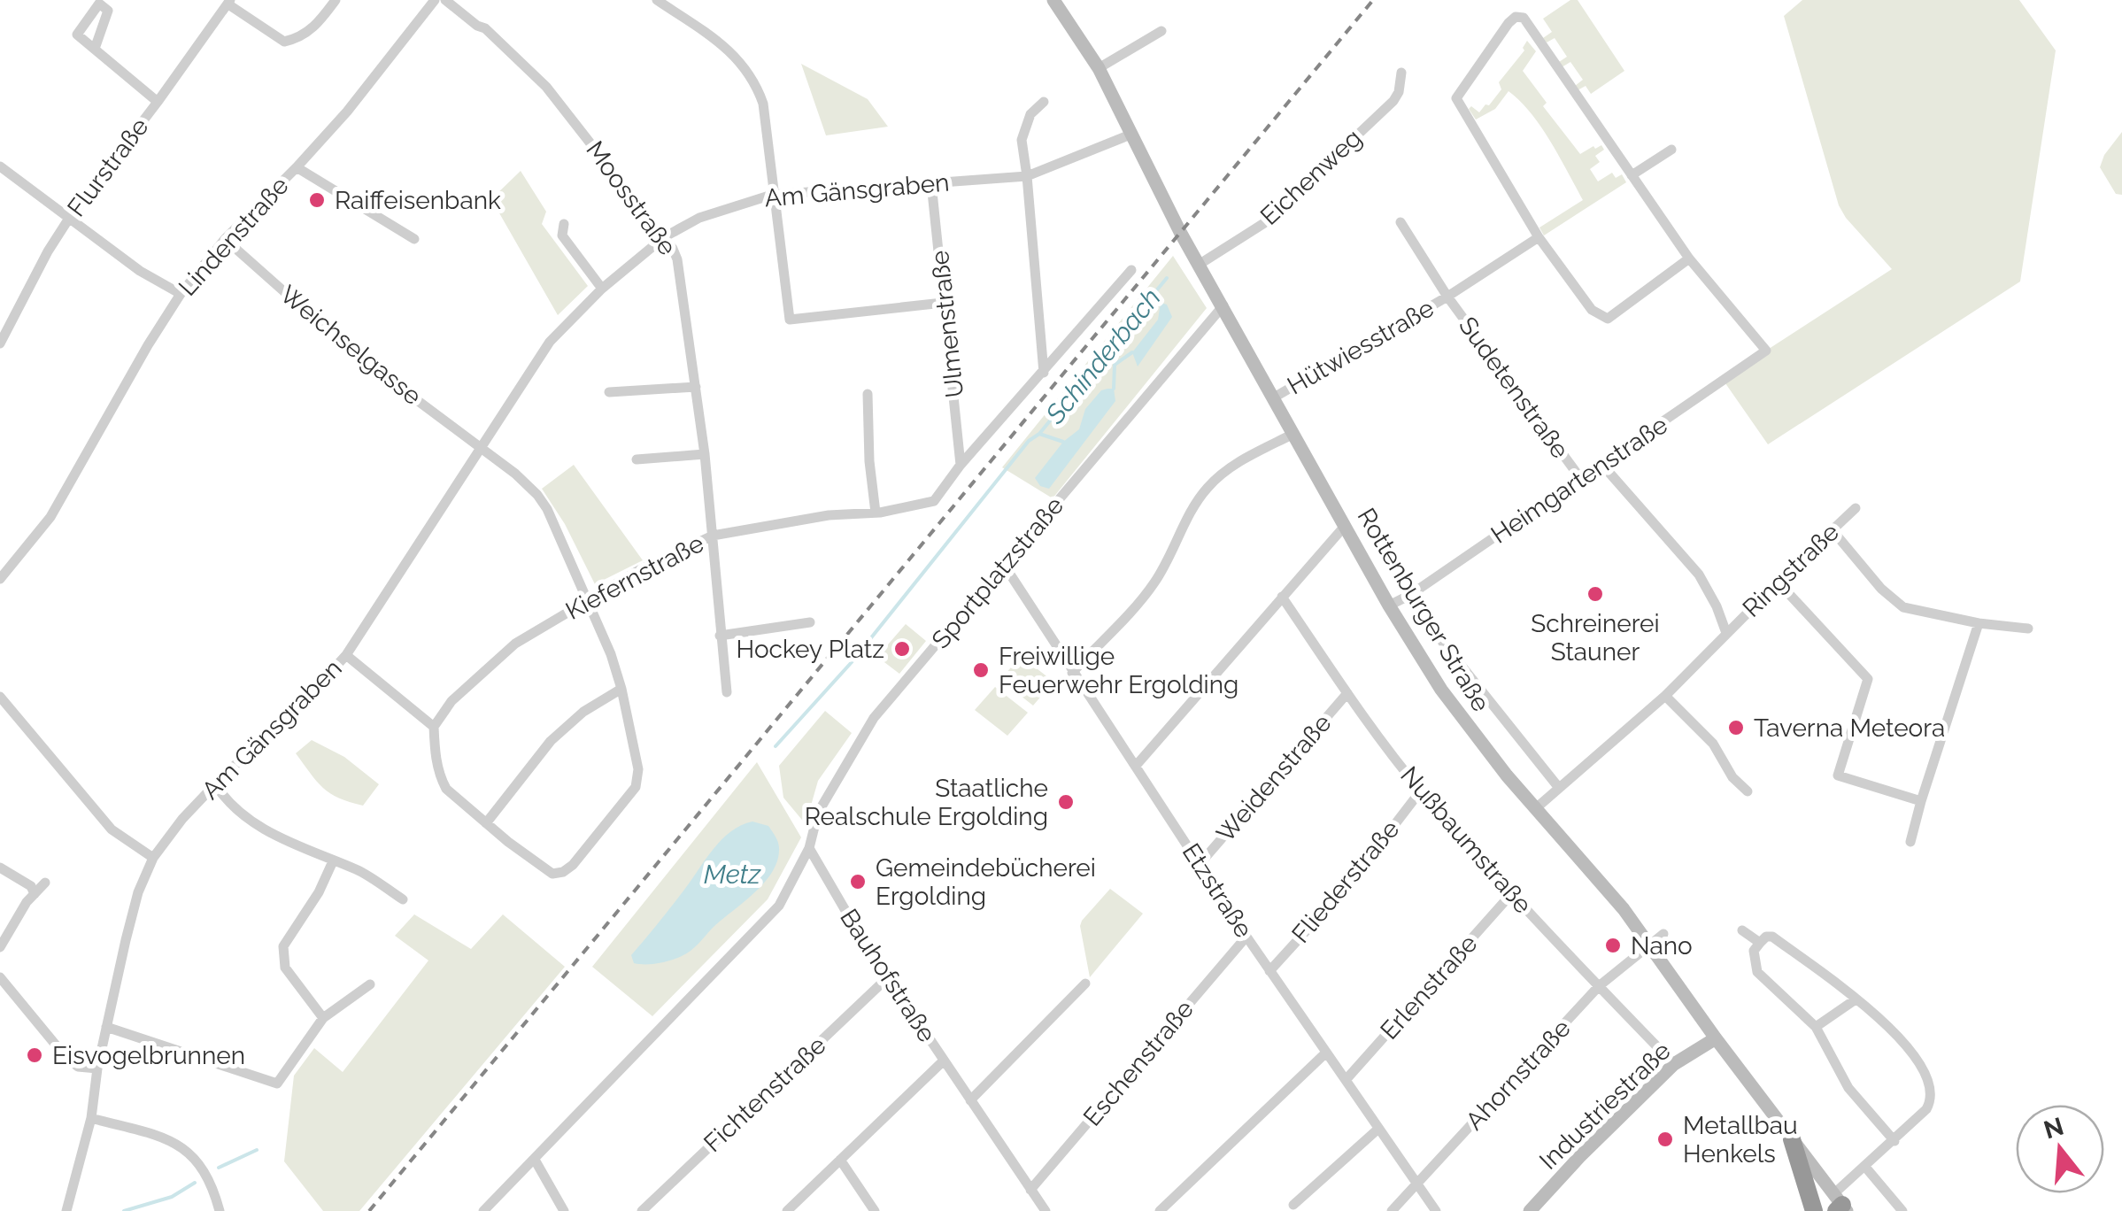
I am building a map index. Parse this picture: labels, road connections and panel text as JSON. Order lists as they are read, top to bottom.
{
  "streets": {
    "street": [
      "Flurstraße",
      "Eichenweg",
      "Am Gänsgraben",
      "Moosstraße",
      "Lindenstraße",
      "Ulmenstraße",
      "Weichselgasse",
      "Hütwiesstraße",
      "Sudetenstraße",
      "Heimgartenstraße",
      "Ringstraße",
      "Sportplatzstraße",
      "Kiefernstraße",
      "Rottenburger Straße",
      "Weidenstraße",
      "Nußbaumstraße",
      "Fliederstraße",
      "Etzstraße",
      "Bauhofstraße",
      "Erlenstraße",
      "Eschenstraße",
      "Ahornstraße",
      "Fichtenstraße",
      "Industriestraße"
    ]
  },
  "crossings": [
    ["Eichenweg", "Rottenburger Straße"],
    ["Am Gänsgraben", "Moosstraße"],
    ["Am Gänsgraben", "Ulmenstraße"],
    ["Am Gänsgraben", "Weichselgasse"],
    ["Am Gänsgraben", "Rottenburger Straße"],
    ["Moosstraße", "Kiefernstraße"],
    ["Lindenstraße", "Weichselgasse"],
    ["Ulmenstraße", "Kiefernstraße"],
    ["Weichselgasse", "Kiefernstraße"],
    ["Hütwiesstraße", "Sudetenstraße"],
    ["Hütwiesstraße", "Rottenburger Straße"],
    ["Sudetenstraße", "Heimgartenstraße"],
    ["Heimgartenstraße", "Ringstraße"],
    ["Heimgartenstraße", "Rottenburger Straße"],
    ["Ringstraße", "Rottenburger Straße"],
    ["Sportplatzstraße", "Rottenburger Straße"],
    ["Sportplatzstraße", "Etzstraße"],
    ["Sportplatzstraße", "Bauhofstraße"],
    ["Rottenburger Straße", "Ahornstraße"],
    ["Rottenburger Straße", "Industriestraße"],
    ["Weidenstraße", "Nußbaumstraße"],
    ["Weidenstraße", "Etzstraße"],
    ["Nußbaumstraße", "Fliederstraße"],
    ["Nußbaumstraße", "Erlenstraße"],
    ["Nußbaumstraße", "Ahornstraße"],
    ["Nußbaumstraße", "Industriestraße"],
    ["Fliederstraße", "Etzstraße"],
    ["Etzstraße", "Erlenstraße"],
    ["Etzstraße", "Eschenstraße"],
    ["Etzstraße", "Ahornstraße"],
    ["Bauhofstraße", "Eschenstraße"],
    ["Bauhofstraße", "Fichtenstraße"]
  ],
  "water": ["Schinderbach", "Metz"],
  "places": [
    "Raiffeisenbank",
    "Schreinerei Stauner",
    "Hockey Platz",
    "Freiwillige Feuerwehr Ergolding",
    "Taverna Meteora",
    "Staatliche Realschule Ergolding",
    "Gemeindebücherei Ergolding",
    "Nano",
    "Eisvogelbrunnen",
    "Metallbau Henkels"
  ],
  "north": "top"
}
